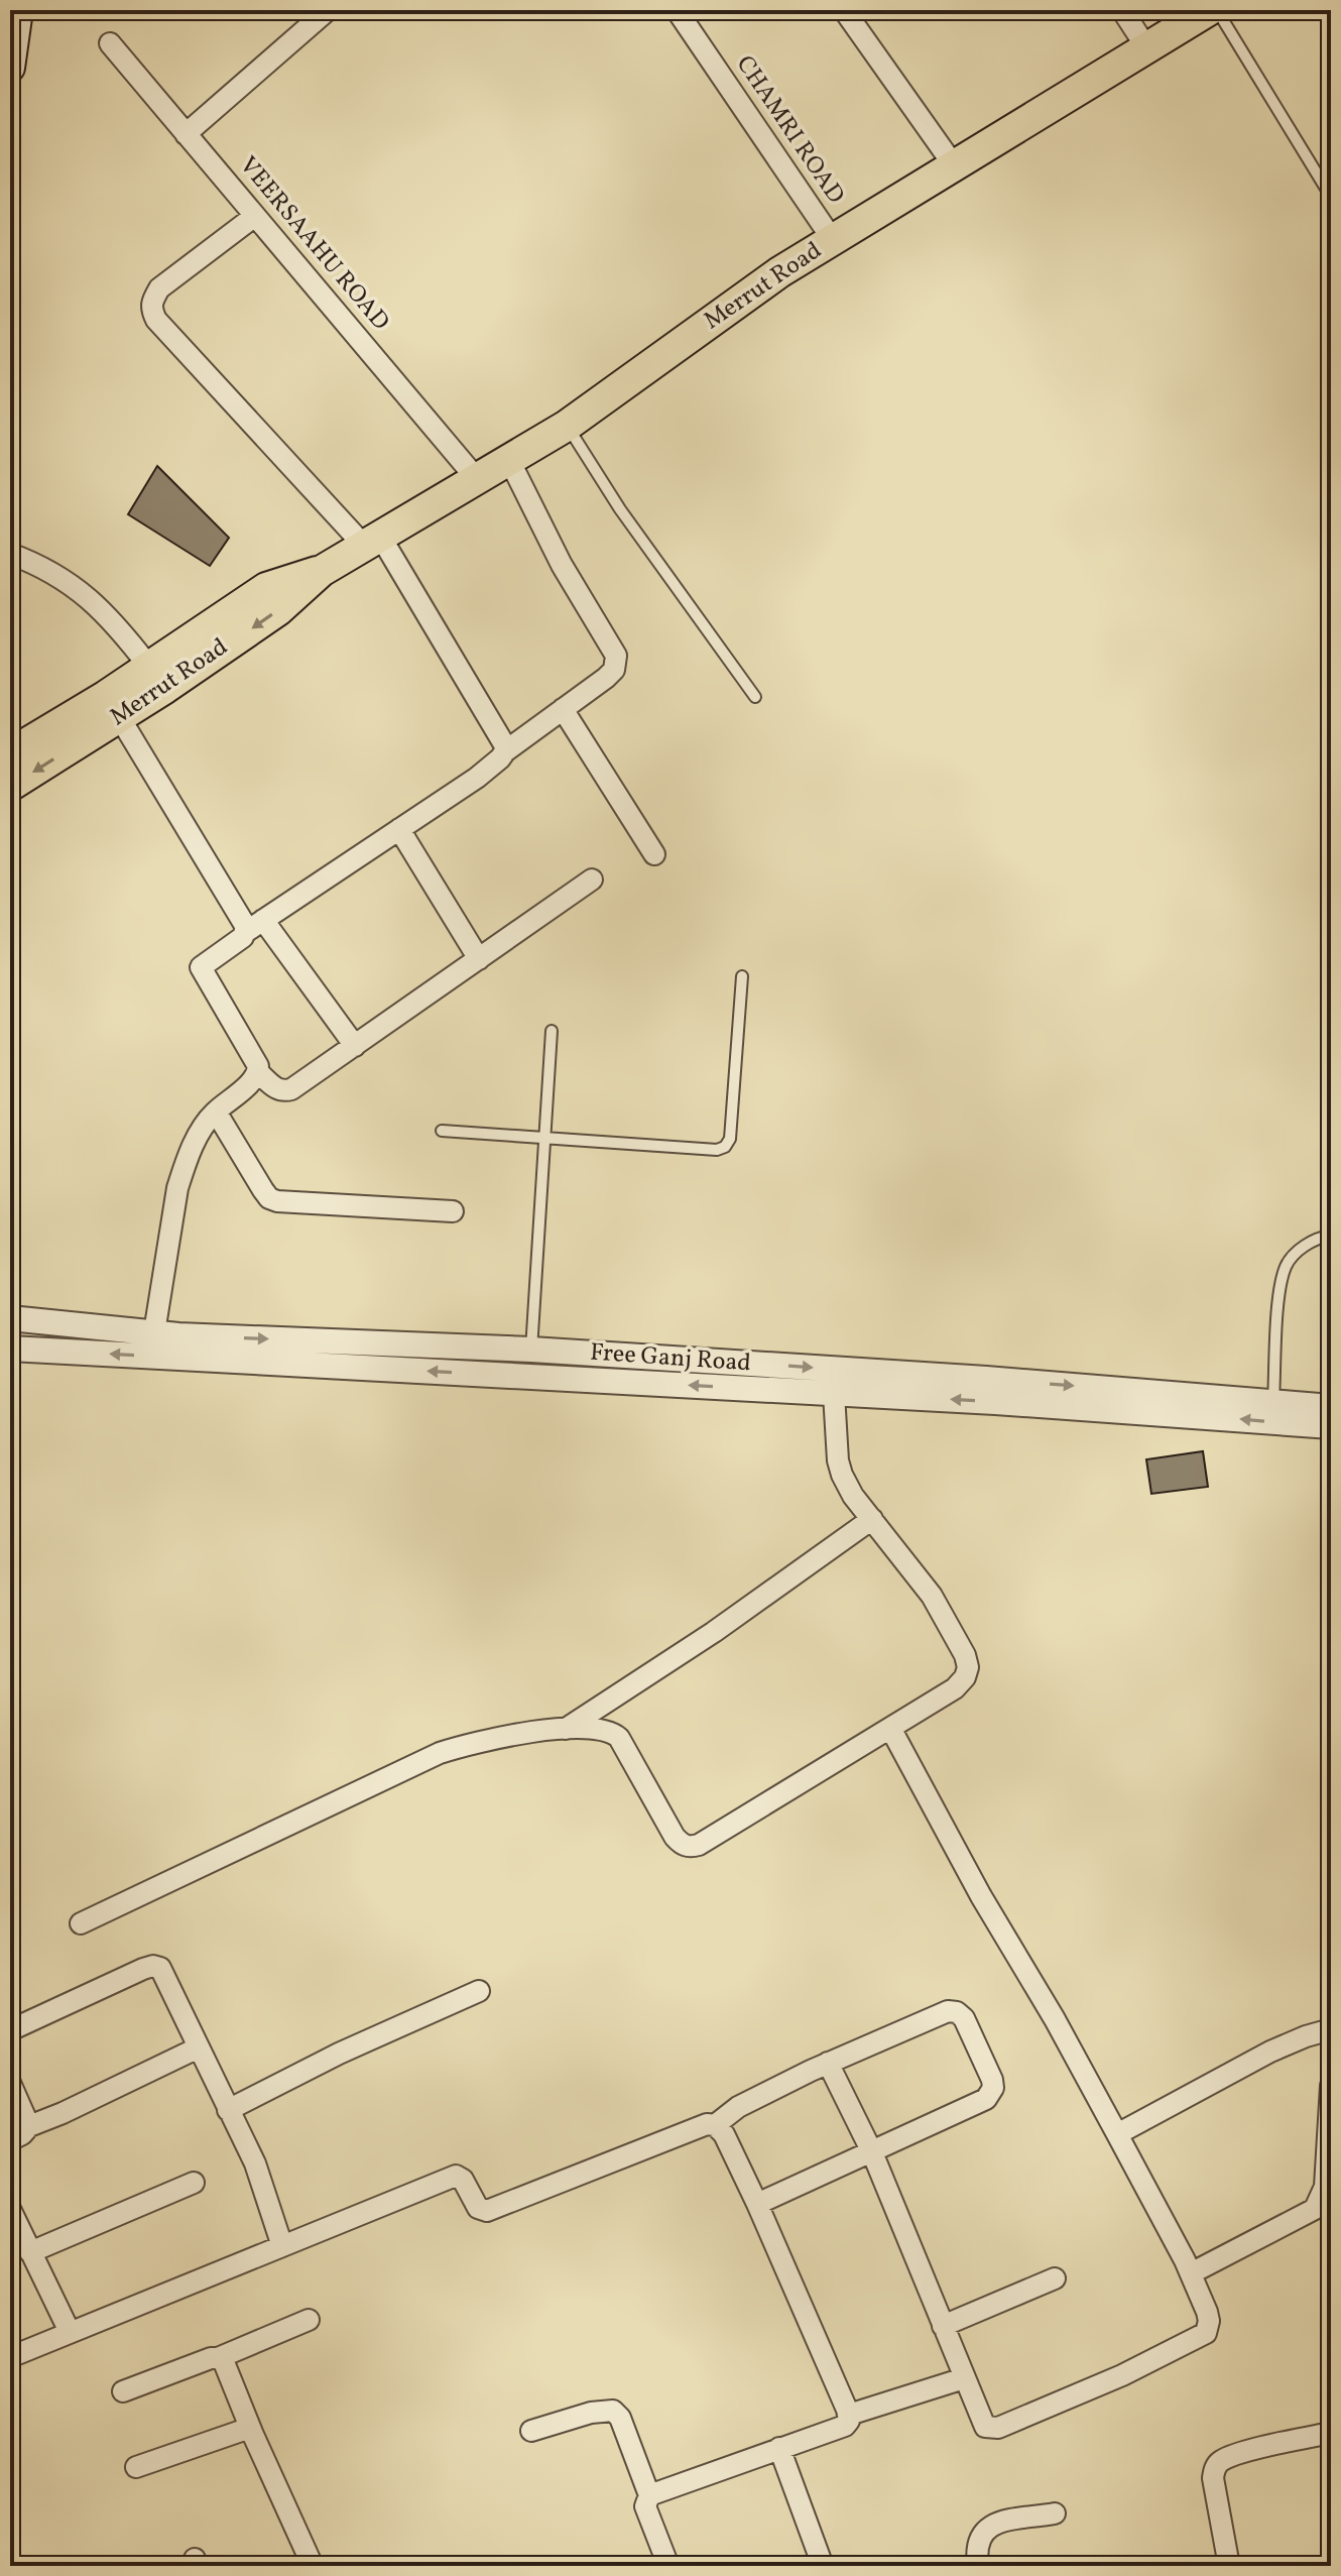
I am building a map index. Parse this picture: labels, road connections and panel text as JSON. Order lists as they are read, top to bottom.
{
  "streets": {
    "main road": ["Merrut Road"],
    "street": ["CHAMRI ROAD", "VEERSAAHU ROAD", "Free Ganj Road"]
  },
  "crossings": [
    ["CHAMRI ROAD", "Merrut Road"],
    ["VEERSAAHU ROAD", "Merrut Road"]
  ]
}
